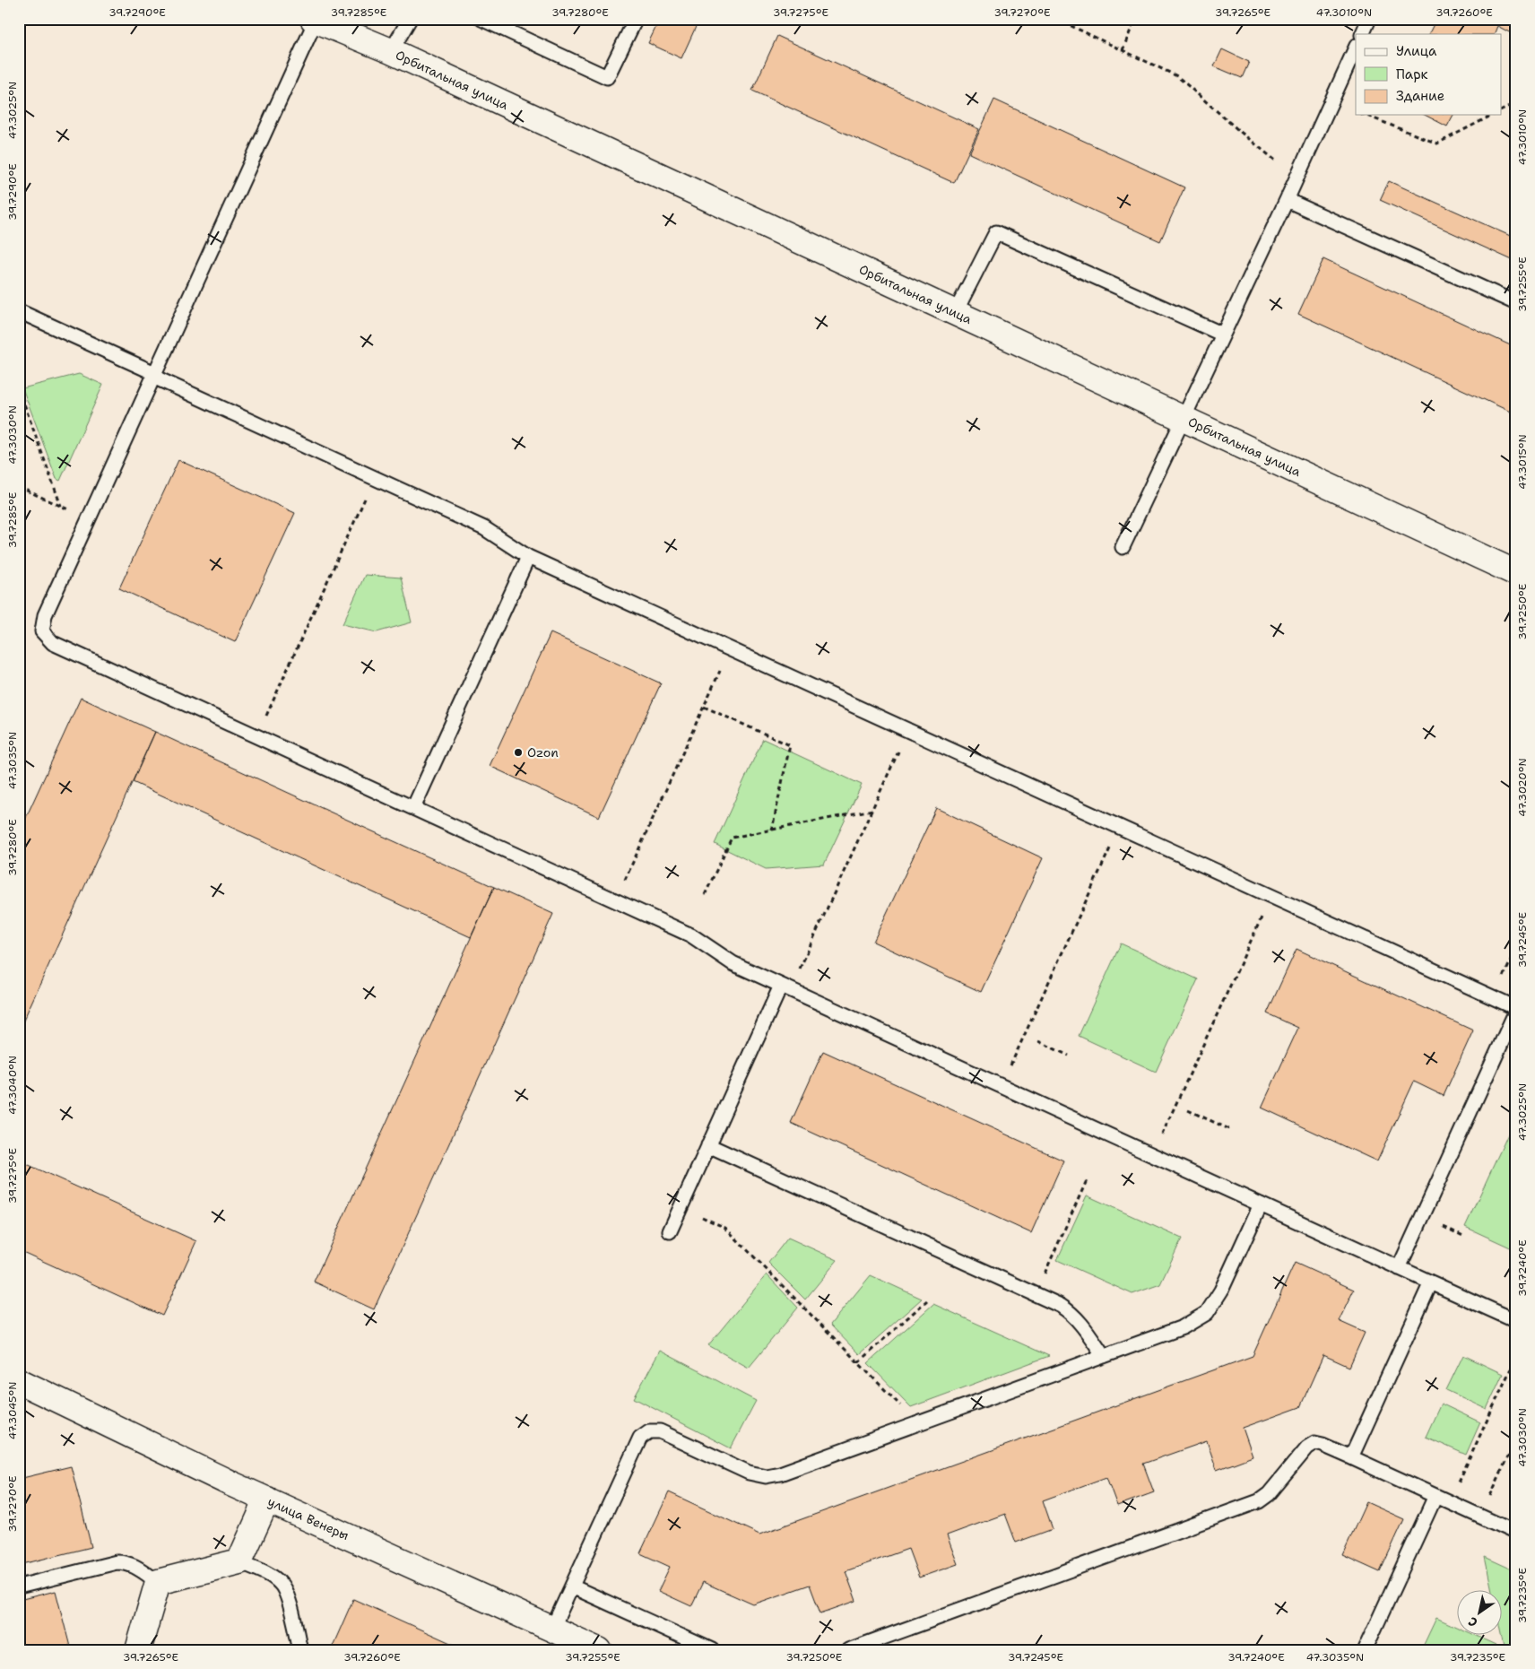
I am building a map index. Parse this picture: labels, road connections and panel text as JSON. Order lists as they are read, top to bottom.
{
  "streets": {
    "street": ["Орбитальная улица", "улица Венеры"]
  },
  "places": ["Ozon"],
  "legend": ["Улица", "Парк", "Здание"],
  "north": "bottom left",
  "coordinates": [
    "39.7290°E",
    "39.7285°E",
    "39.7280°E",
    "39.7275°E",
    "39.7270°E",
    "39.7265°E",
    "47.3010°N",
    "39.7260°E",
    "47.3025°N",
    "39.7255°E",
    "47.3030°N",
    "47.3015°N",
    "39.7250°E",
    "47.3035°N",
    "47.3020°N",
    "39.7245°E",
    "47.3040°N",
    "39.7240°E",
    "47.3045°N",
    "39.7235°E"
  ]
}
